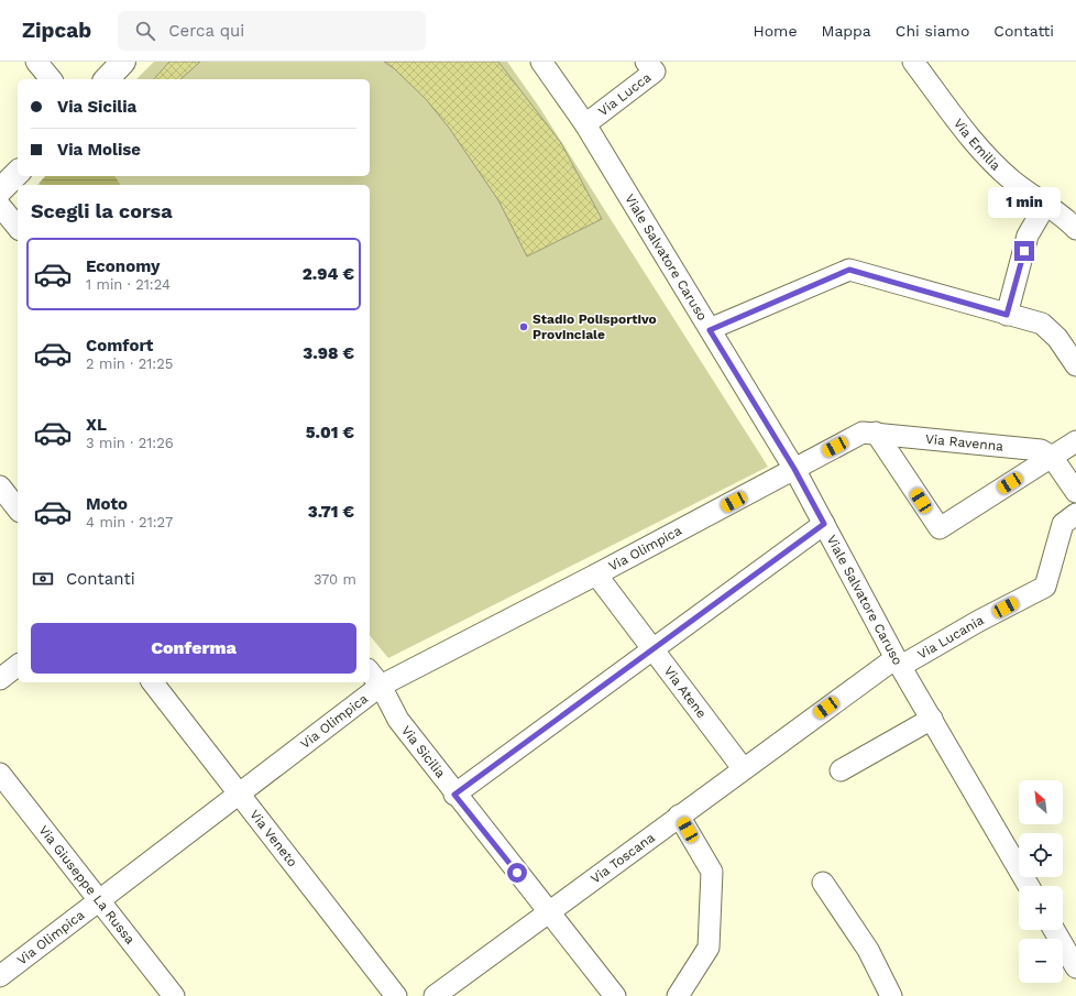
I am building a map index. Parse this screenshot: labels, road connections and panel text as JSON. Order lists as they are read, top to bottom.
{
  "streets": {
    "street": [
      "Via Lucca",
      "Via Emilia",
      "Viale Salvatore Caruso",
      "Via Ravenna",
      "Via Olimpica",
      "Via Lucania",
      "Via Atene",
      "Via Sicilia",
      "Via Veneto",
      "Via Toscana",
      "Via Giuseppe La Russa"
    ]
  },
  "crossings": [
    ["Via Lucca", "Viale Salvatore Caruso"],
    ["Viale Salvatore Caruso", "Via Ravenna"],
    ["Viale Salvatore Caruso", "Via Olimpica"],
    ["Viale Salvatore Caruso", "Via Lucania"],
    ["Viale Salvatore Caruso", "Via Toscana"],
    ["Via Ravenna", "Via Olimpica"],
    ["Via Olimpica", "Via Atene"],
    ["Via Olimpica", "Via Sicilia"],
    ["Via Olimpica", "Via Veneto"],
    ["Via Olimpica", "Via Giuseppe La Russa"],
    ["Via Lucania", "Via Toscana"],
    ["Via Atene", "Via Toscana"],
    ["Via Sicilia", "Via Toscana"]
  ],
  "places": ["Stadio Polisportivo Provinciale"],
  "north": "top left",
  "page": {
    "header": "Zipcab",
    "search": "Cerca qui",
    "nav": [
      "Home",
      "Mappa",
      "Chi siamo",
      "Contatti"
    ],
    "banner": ["Via Sicilia", "Via Molise"],
    "heading": "Scegli la corsa",
    "bubble": "1 min",
    "list": [
      {
        "name": "Economy",
        "note": "1 min · 21:24",
        "value": "2.94 €"
      },
      {
        "name": "Comfort",
        "note": "2 min · 21:25",
        "value": "3.98 €"
      },
      {
        "name": "XL",
        "note": "3 min · 21:26",
        "value": "5.01 €"
      },
      {
        "name": "Moto",
        "note": "4 min · 21:27",
        "value": "3.71 €"
      }
    ],
    "pay": ["Contanti", "370 m"],
    "buttons": "Conferma",
    "map_buttons": ["+", "−"]
  }
}
